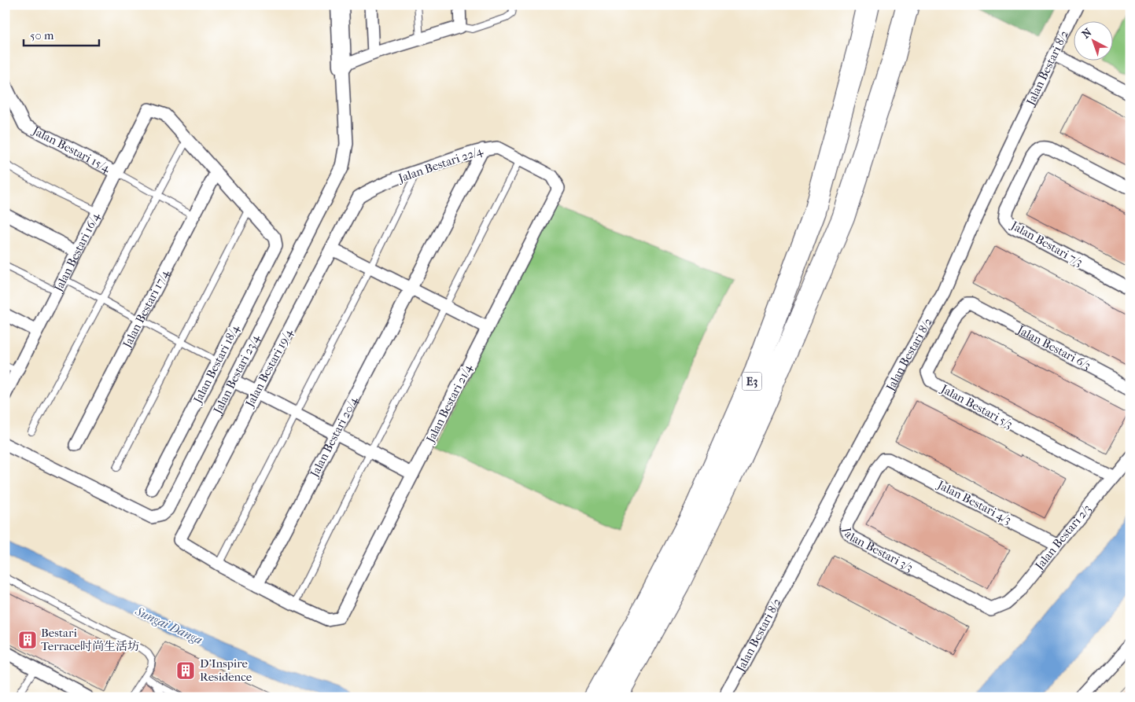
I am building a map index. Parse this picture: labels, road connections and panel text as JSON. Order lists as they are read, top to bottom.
{
  "streets": {
    "highway": ["E3"],
    "street": [
      "Jalan Bestari 8/2",
      "Jalan Bestari 15/4",
      "Jalan Bestari 22/4",
      "Jalan Bestari 7/3",
      "Jalan Bestari 16/4",
      "Jalan Bestari 17/4",
      "Jalan Bestari 6/3",
      "Jalan Bestari 18/4",
      "Jalan Bestari 19/4",
      "Jalan Bestari 23/4",
      "Jalan Bestari 21/4",
      "Jalan Bestari 5/3",
      "Jalan Bestari 20/4",
      "Jalan Bestari 4/3",
      "Jalan Bestari 2/3",
      "Jalan Bestari 3/3"
    ]
  },
  "crossings": [
    ["Jalan Bestari 15/4", "Jalan Bestari 16/4"],
    ["Jalan Bestari 22/4", "Jalan Bestari 19/4"],
    ["Jalan Bestari 22/4", "Jalan Bestari 21/4"],
    ["Jalan Bestari 22/4", "Jalan Bestari 20/4"],
    ["Jalan Bestari 6/3", "Jalan Bestari 5/3"],
    ["Jalan Bestari 5/3", "Jalan Bestari 2/3"],
    ["Jalan Bestari 4/3", "Jalan Bestari 2/3"],
    ["Jalan Bestari 4/3", "Jalan Bestari 3/3"],
    ["Jalan Bestari 2/3", "Jalan Bestari 3/3"]
  ],
  "water": ["Sungai Danga"],
  "places": {
    "building": ["Bestari Terrace时尚生活坊", "D'Inspire Residence"]
  },
  "scale_bar": "50 m",
  "north": "top left"
}
